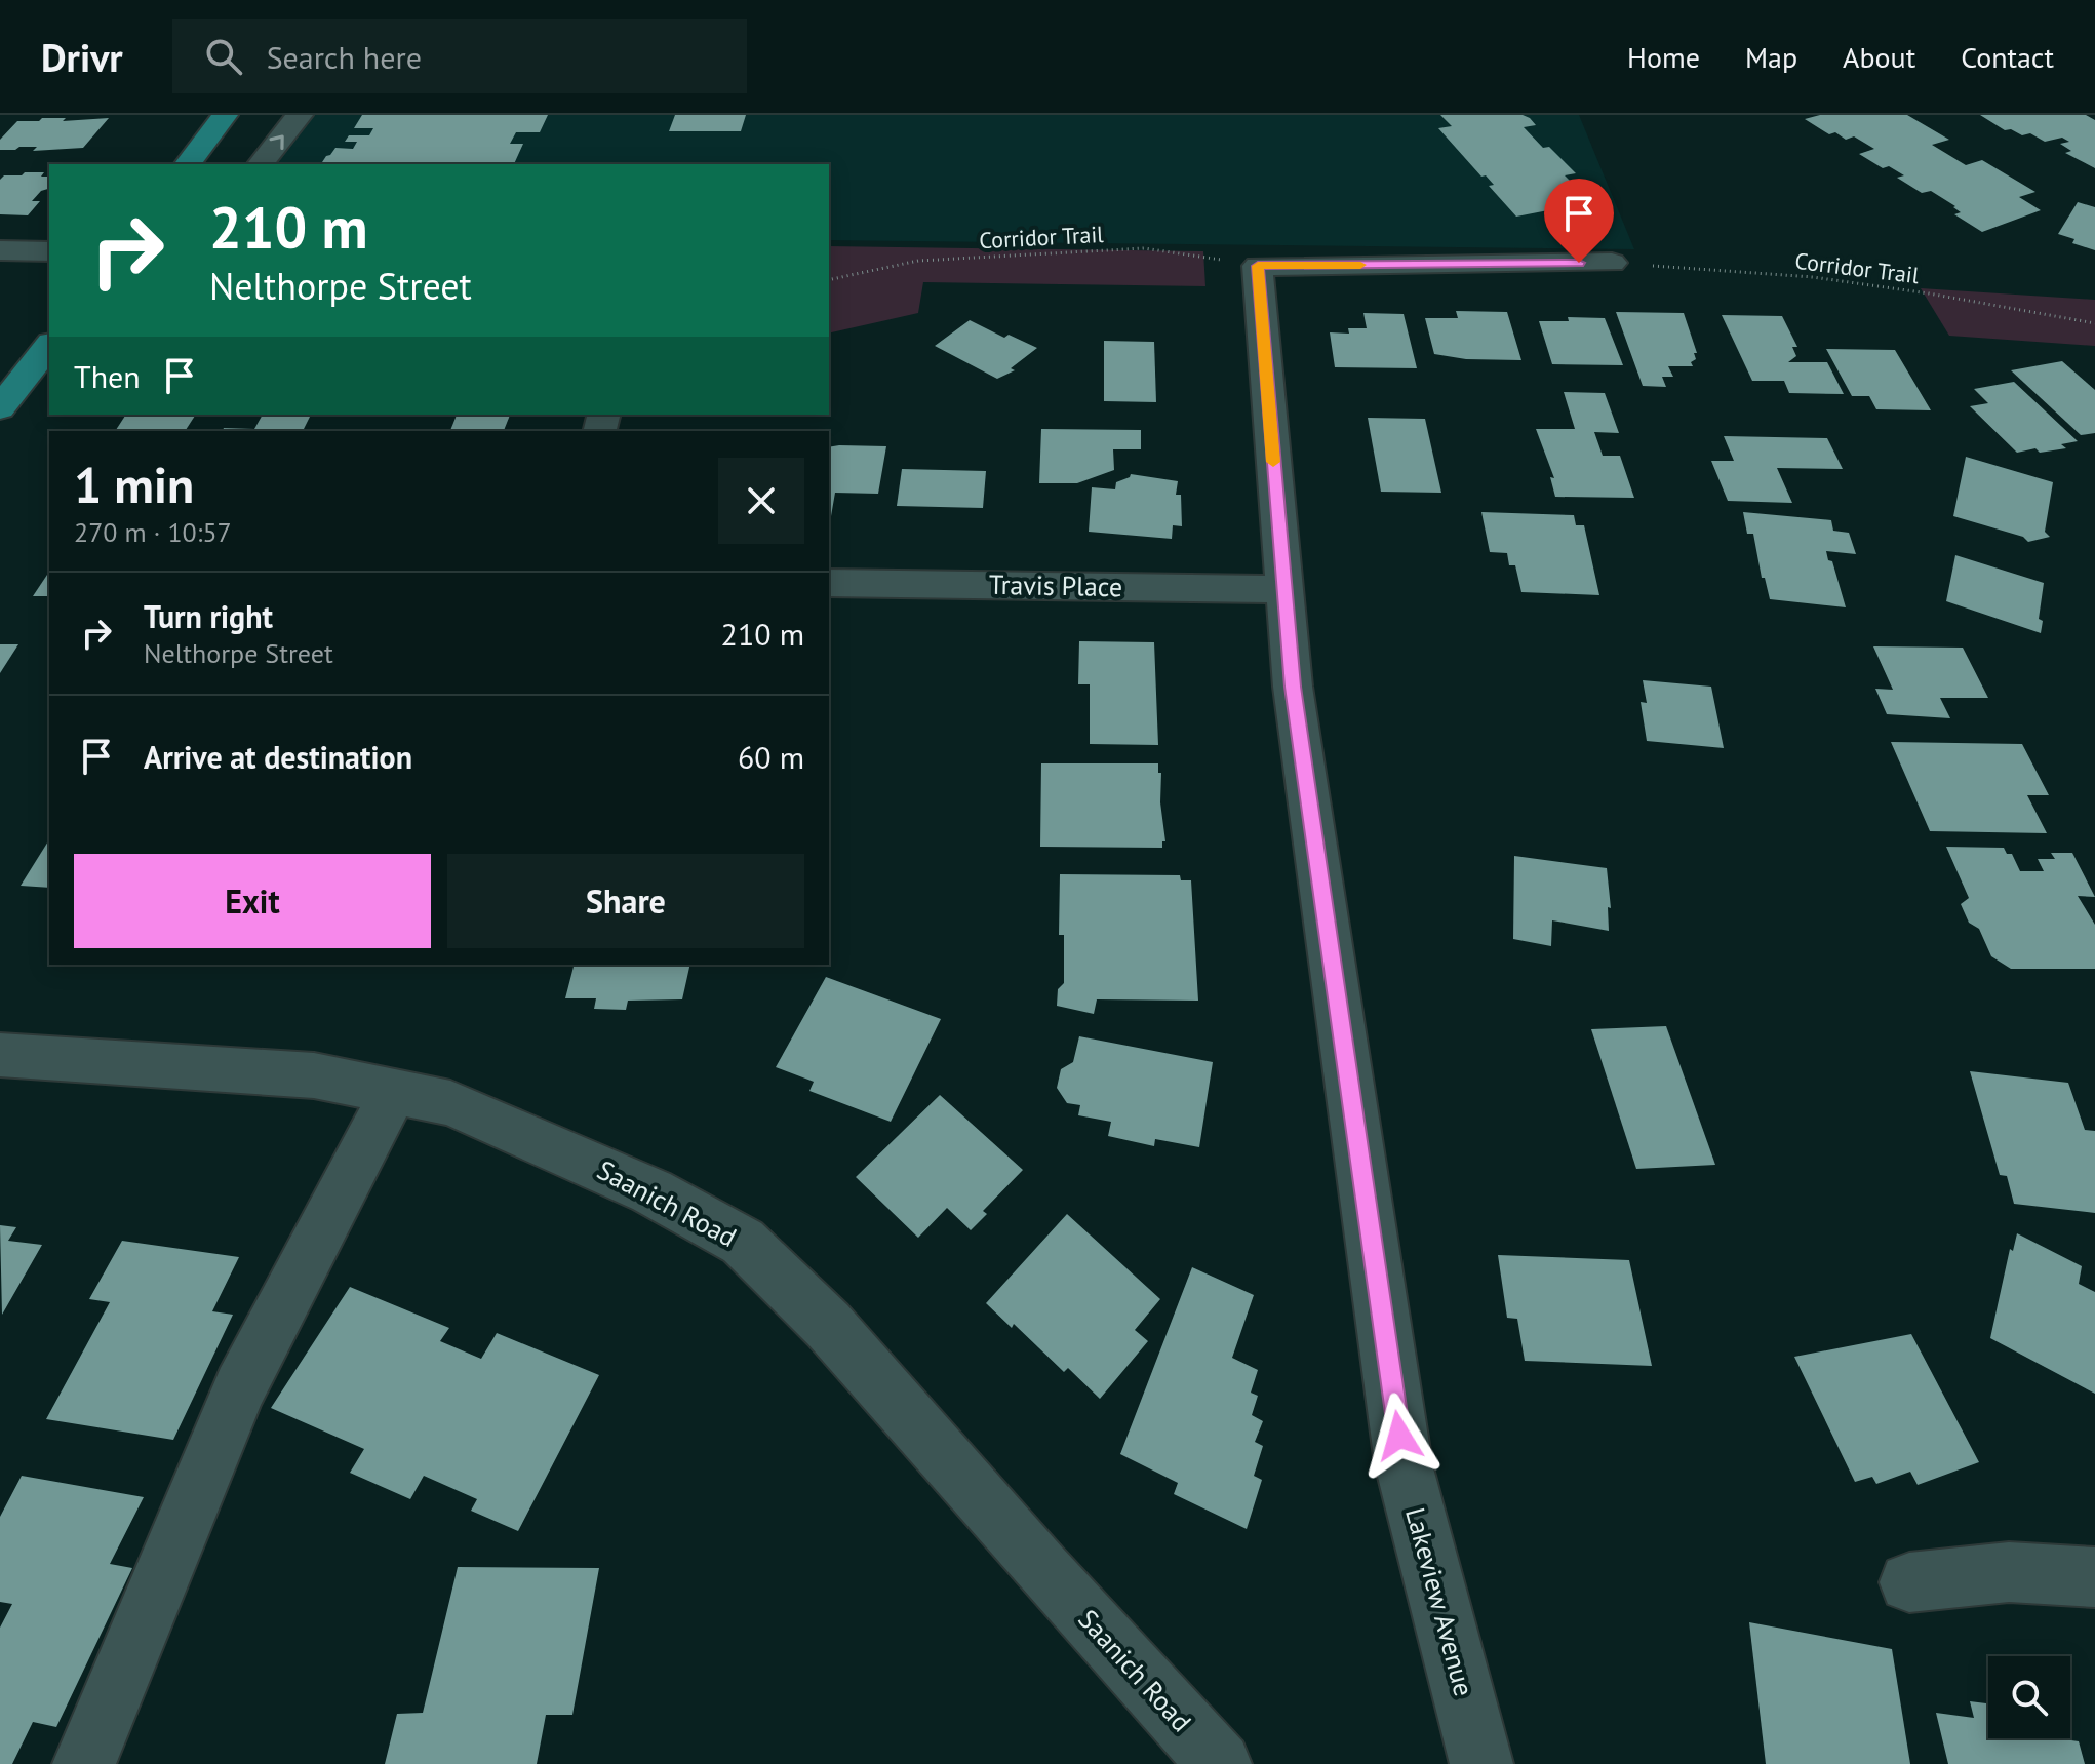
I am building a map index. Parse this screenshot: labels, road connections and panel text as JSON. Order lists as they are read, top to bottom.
{
  "streets": {
    "street": ["Travis Place", "Saanich Road", "Lakeview Avenue"],
    "path": ["Corridor Trail"]
  },
  "crossings": [
    ["Corridor Trail", "Lakeview Avenue"],
    ["Travis Place", "Lakeview Avenue"]
  ],
  "page": {
    "header": "Drivr",
    "search": "Search here",
    "nav": [
      "Home",
      "Map",
      "About",
      "Contact"
    ],
    "turn": ["210 m", "Nelthorpe Street"],
    "then": "Then",
    "heading": ["1 min", "270 m · 10:57"],
    "list": [
      {
        "name": "Turn right",
        "note": "Nelthorpe Street",
        "value": "210 m"
      },
      {
        "name": "Arrive at destination",
        "value": "60 m"
      }
    ],
    "buttons": ["Exit", "Share"]
  }
}
